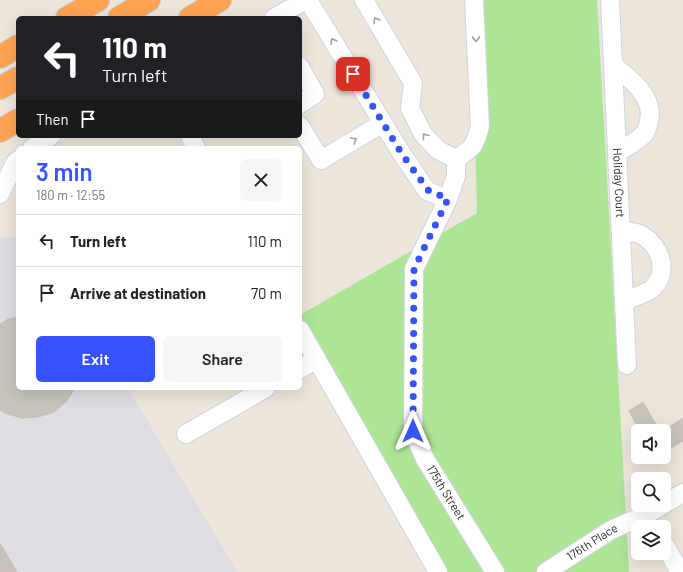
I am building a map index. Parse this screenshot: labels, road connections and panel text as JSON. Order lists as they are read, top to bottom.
{
  "streets": {
    "street": ["Holiday Court", "175th Street", "176th Place"]
  },
  "page": {
    "turn": ["110 m", "Turn left"],
    "then": "Then",
    "heading": ["3 min", "180 m · 12:55"],
    "list": [
      {
        "name": "Turn left",
        "value": "110 m"
      },
      {
        "name": "Arrive at destination",
        "value": "70 m"
      }
    ],
    "buttons": ["Exit", "Share"]
  }
}
